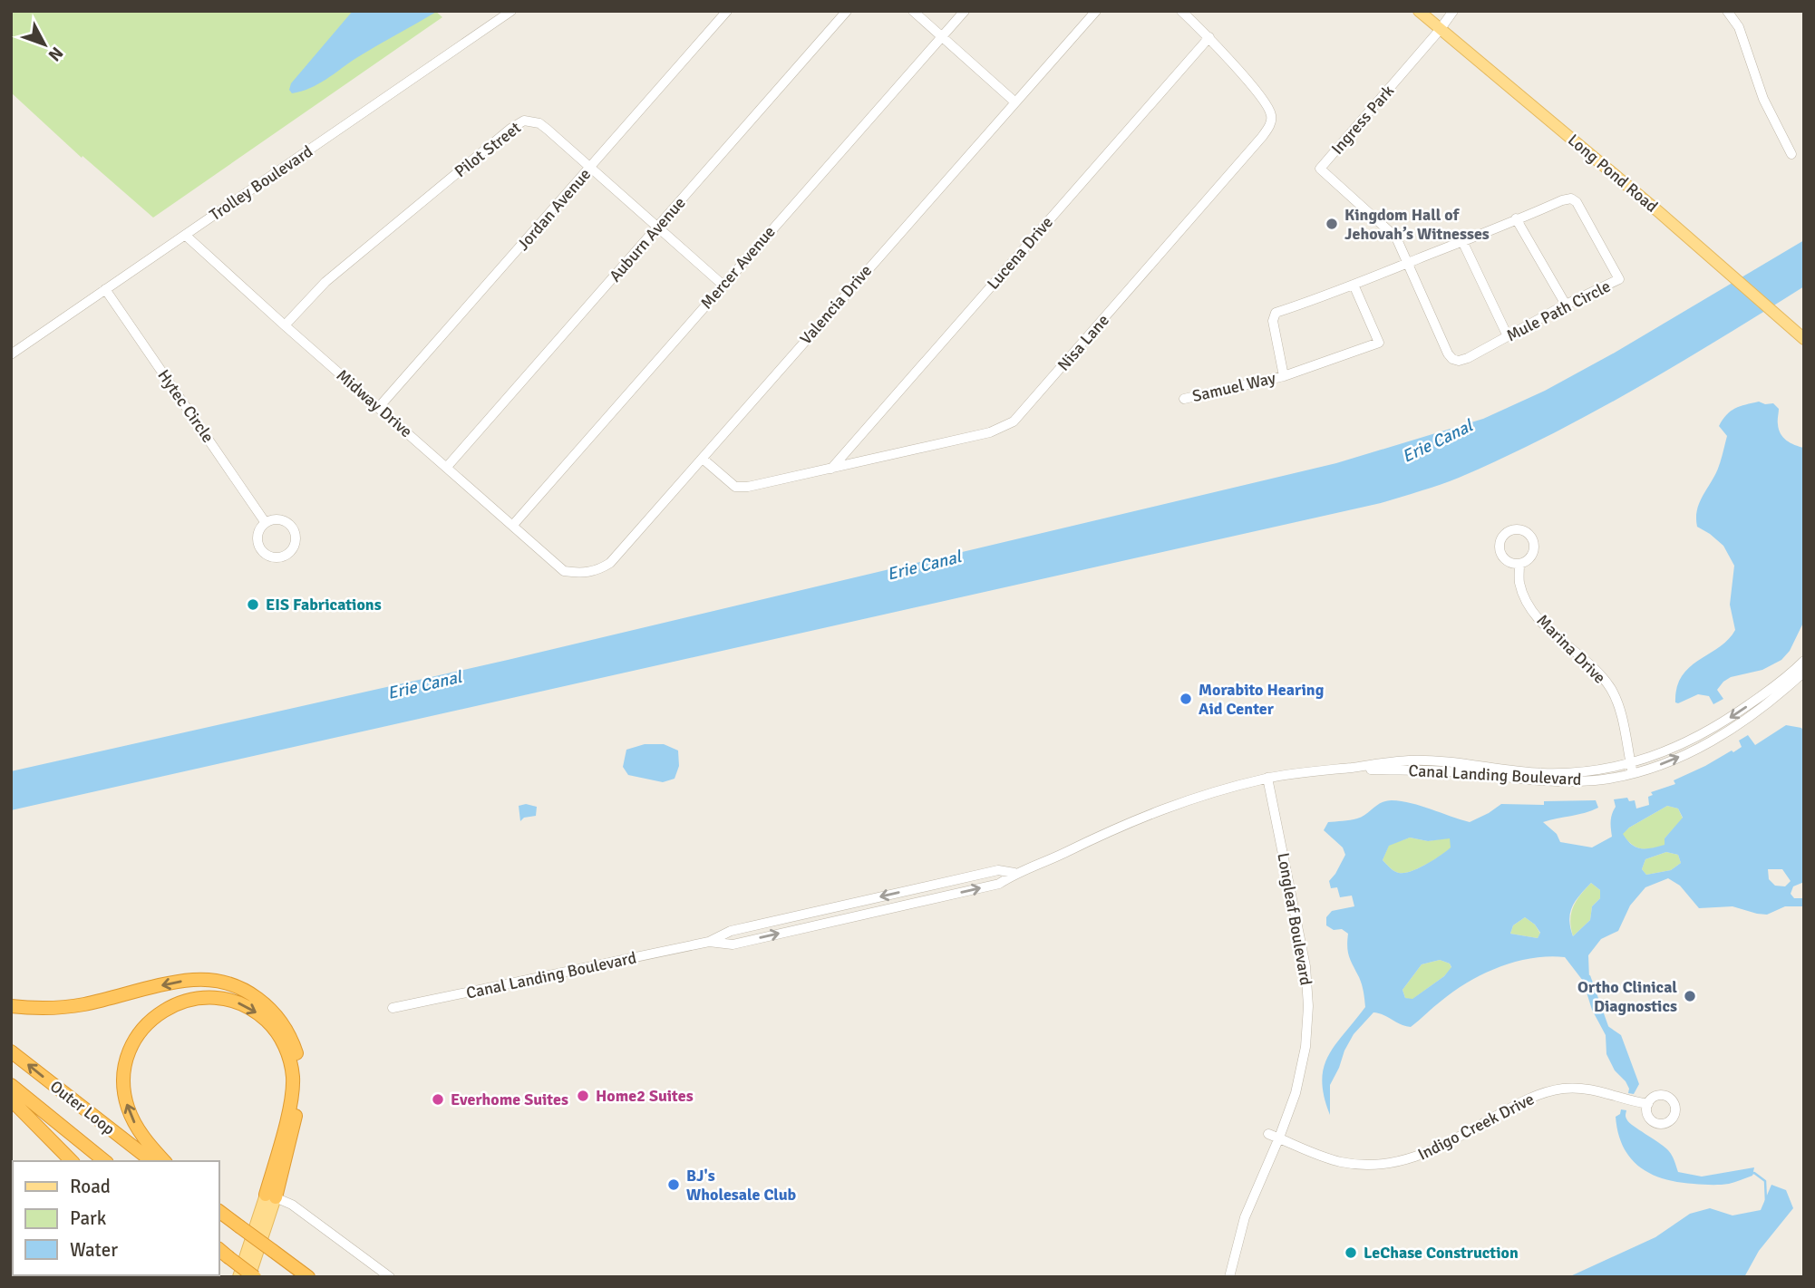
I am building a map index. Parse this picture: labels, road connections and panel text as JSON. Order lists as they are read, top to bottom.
{
  "streets": {
    "highway": ["Outer Loop"],
    "main road": ["Long Pond Road"],
    "street": [
      "Ingress Park",
      "Pilot Street",
      "Trolley Boulevard",
      "Jordan Avenue",
      "Auburn Avenue",
      "Lucena Drive",
      "Mercer Avenue",
      "Valencia Drive",
      "Mule Path Circle",
      "Nisa Lane",
      "Samuel Way",
      "Midway Drive",
      "Hytec Circle",
      "Marina Drive",
      "Canal Landing Boulevard",
      "Longleaf Boulevard",
      "Indigo Creek Drive"
    ]
  },
  "crossings": [
    ["Ingress Park", "Long Pond Road"],
    ["Ingress Park", "Mule Path Circle"],
    ["Ingress Park", "Samuel Way"],
    ["Pilot Street", "Jordan Avenue"],
    ["Pilot Street", "Auburn Avenue"],
    ["Pilot Street", "Mercer Avenue"],
    ["Pilot Street", "Midway Drive"],
    ["Trolley Boulevard", "Midway Drive"],
    ["Trolley Boulevard", "Hytec Circle"],
    ["Jordan Avenue", "Midway Drive"],
    ["Auburn Avenue", "Midway Drive"],
    ["Lucena Drive", "Nisa Lane"],
    ["Mercer Avenue", "Midway Drive"],
    ["Valencia Drive", "Nisa Lane"],
    ["Valencia Drive", "Midway Drive"],
    ["Mule Path Circle", "Samuel Way"],
    ["Marina Drive", "Canal Landing Boulevard"],
    ["Canal Landing Boulevard", "Longleaf Boulevard"],
    ["Longleaf Boulevard", "Indigo Creek Drive"]
  ],
  "water": ["Erie Canal"],
  "places": [
    "Kingdom Hall of Jehovah’s Witnesses",
    "EIS Fabrications",
    "Morabito Hearing Aid Center",
    "Ortho Clinical Diagnostics",
    "Home2 Suites",
    "Everhome Suites",
    "BJ's Wholesale Club",
    "LeChase Construction"
  ],
  "legend": ["Road", "Park", "Water"],
  "north": "bottom right"
}
